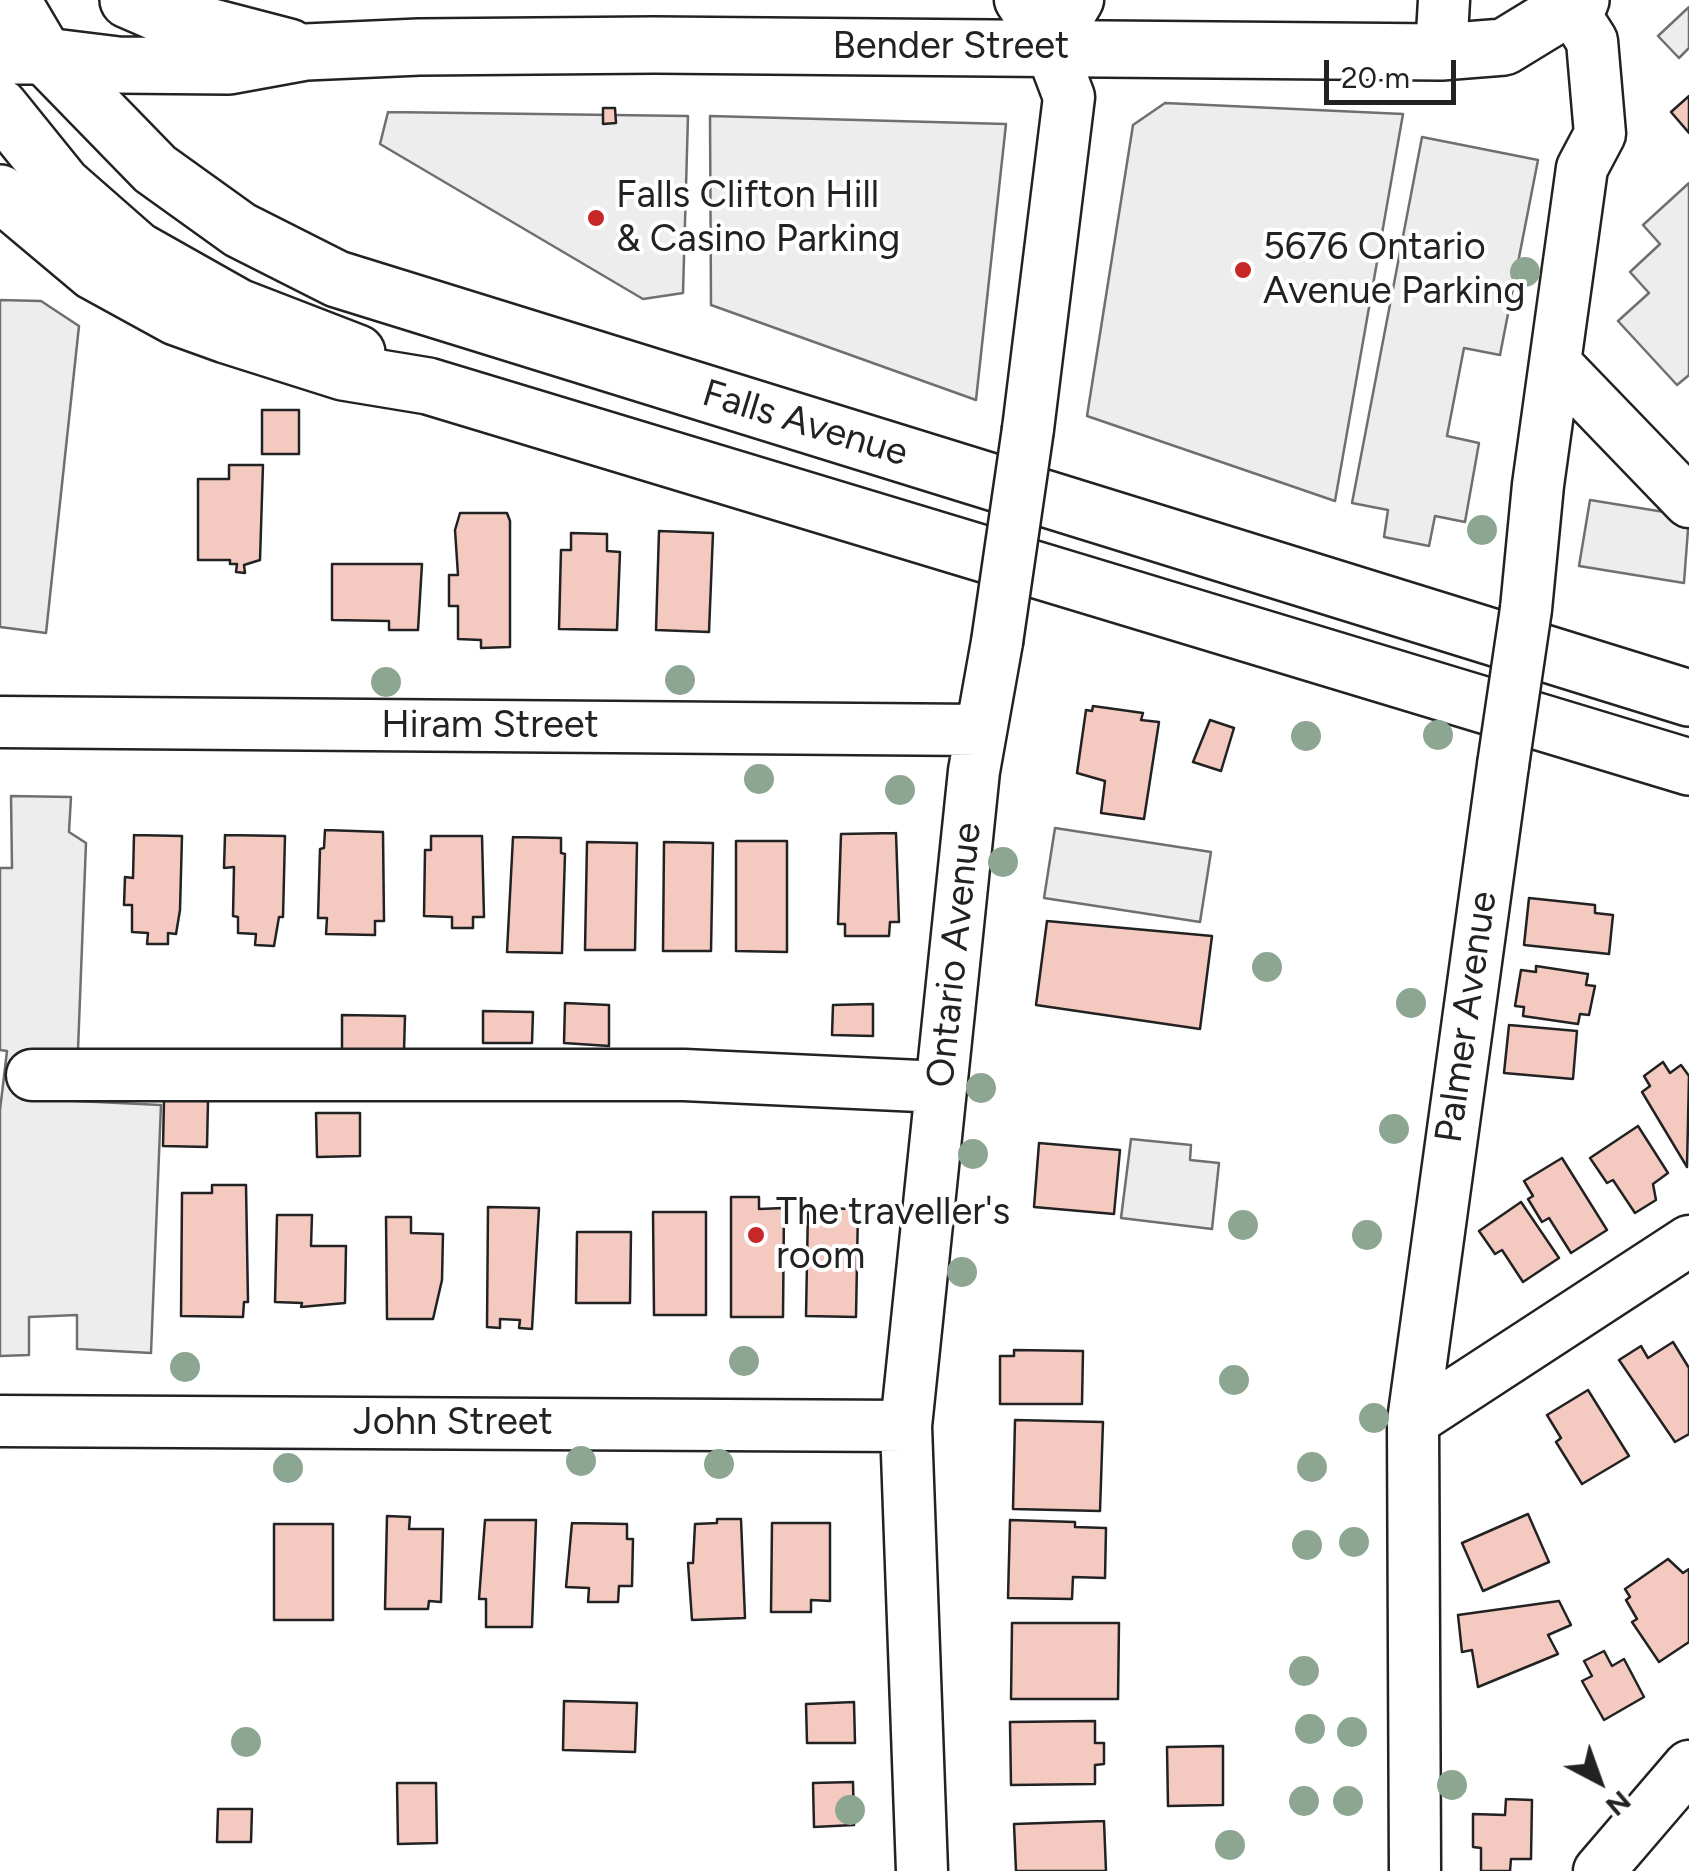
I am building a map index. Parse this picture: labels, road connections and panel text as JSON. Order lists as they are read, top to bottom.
{
  "streets": {
    "main road": ["Bender Street", "Falls Avenue"],
    "street": [
      "Hiram Street",
      "Ontario Avenue",
      "Palmer Avenue",
      "John Street"
    ]
  },
  "crossings": [
    ["Bender Street", "Falls Avenue"],
    ["Bender Street", "Ontario Avenue"],
    ["Bender Street", "Palmer Avenue"],
    ["Hiram Street", "Ontario Avenue"],
    ["Ontario Avenue", "John Street"]
  ],
  "places": ["Falls Clifton Hill & Casino Parking", "5676 Ontario Avenue Parking", "The traveller's room"],
  "scale_bar": "20 m",
  "north": "bottom right"
}
